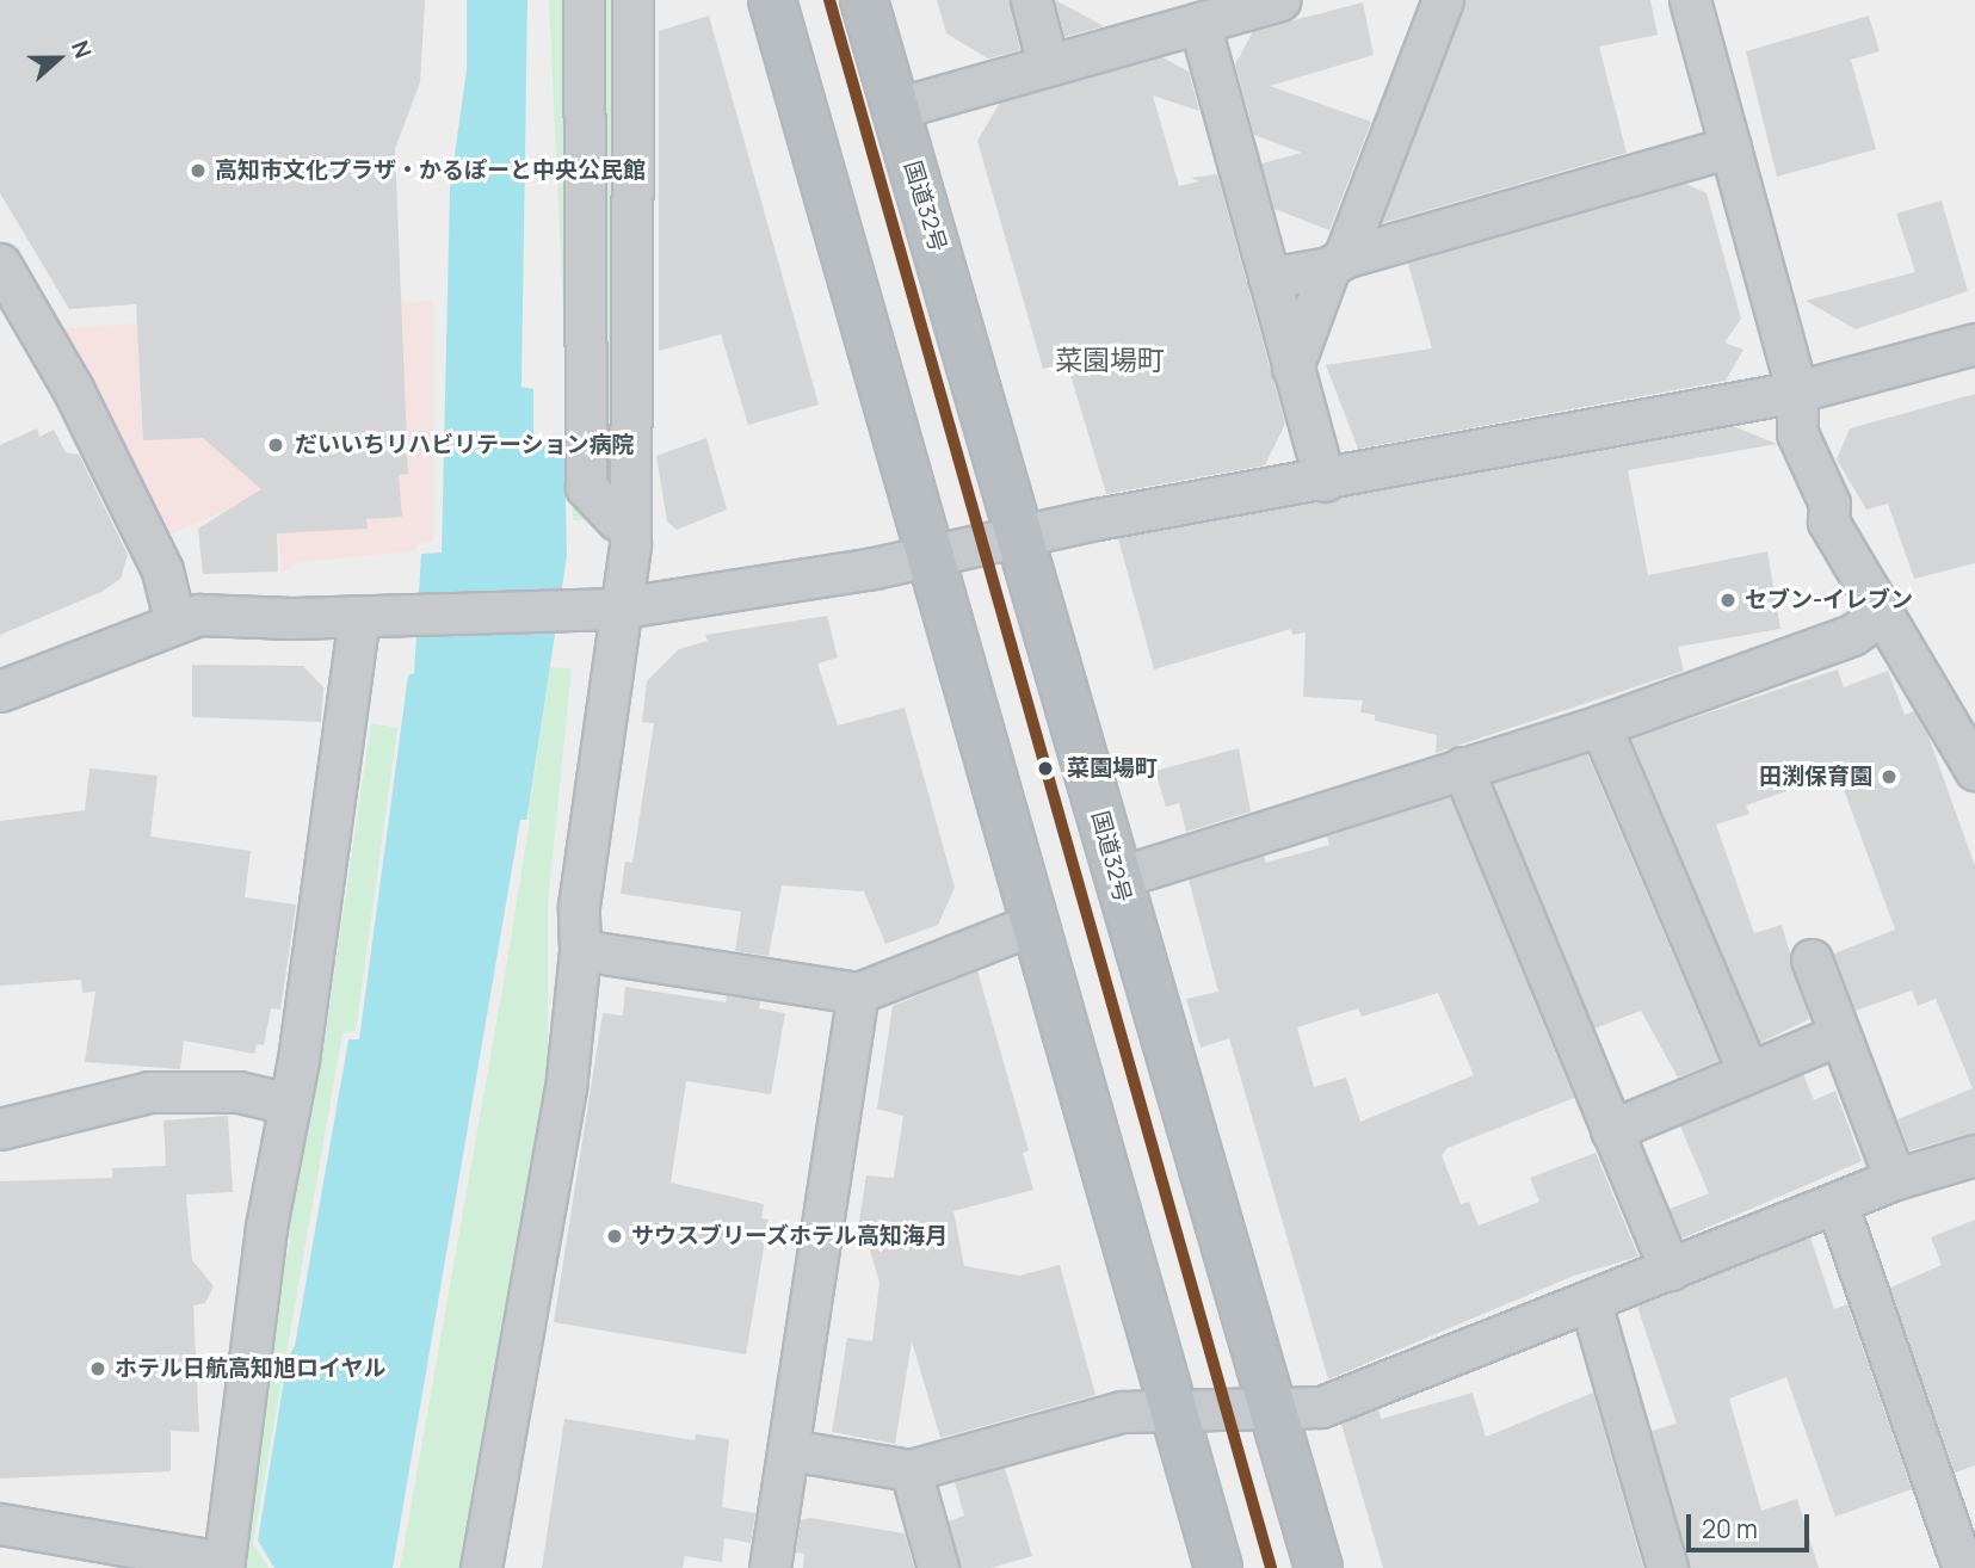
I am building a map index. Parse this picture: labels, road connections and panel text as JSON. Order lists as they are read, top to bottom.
{
  "streets": {
    "highway": ["国道32号"]
  },
  "districts": ["菜園場町"],
  "places": [
    "高知市文化プラザ・かるぽーと中央公民館",
    "だいいちリハビリテーション病院",
    "セブン-イレブン",
    "菜園場町",
    "田渕保育園",
    "サウスブリーズホテル高知海月",
    "ホテル日航高知旭ロイヤル"
  ],
  "scale_bar": "20 m",
  "north": "right"
}
